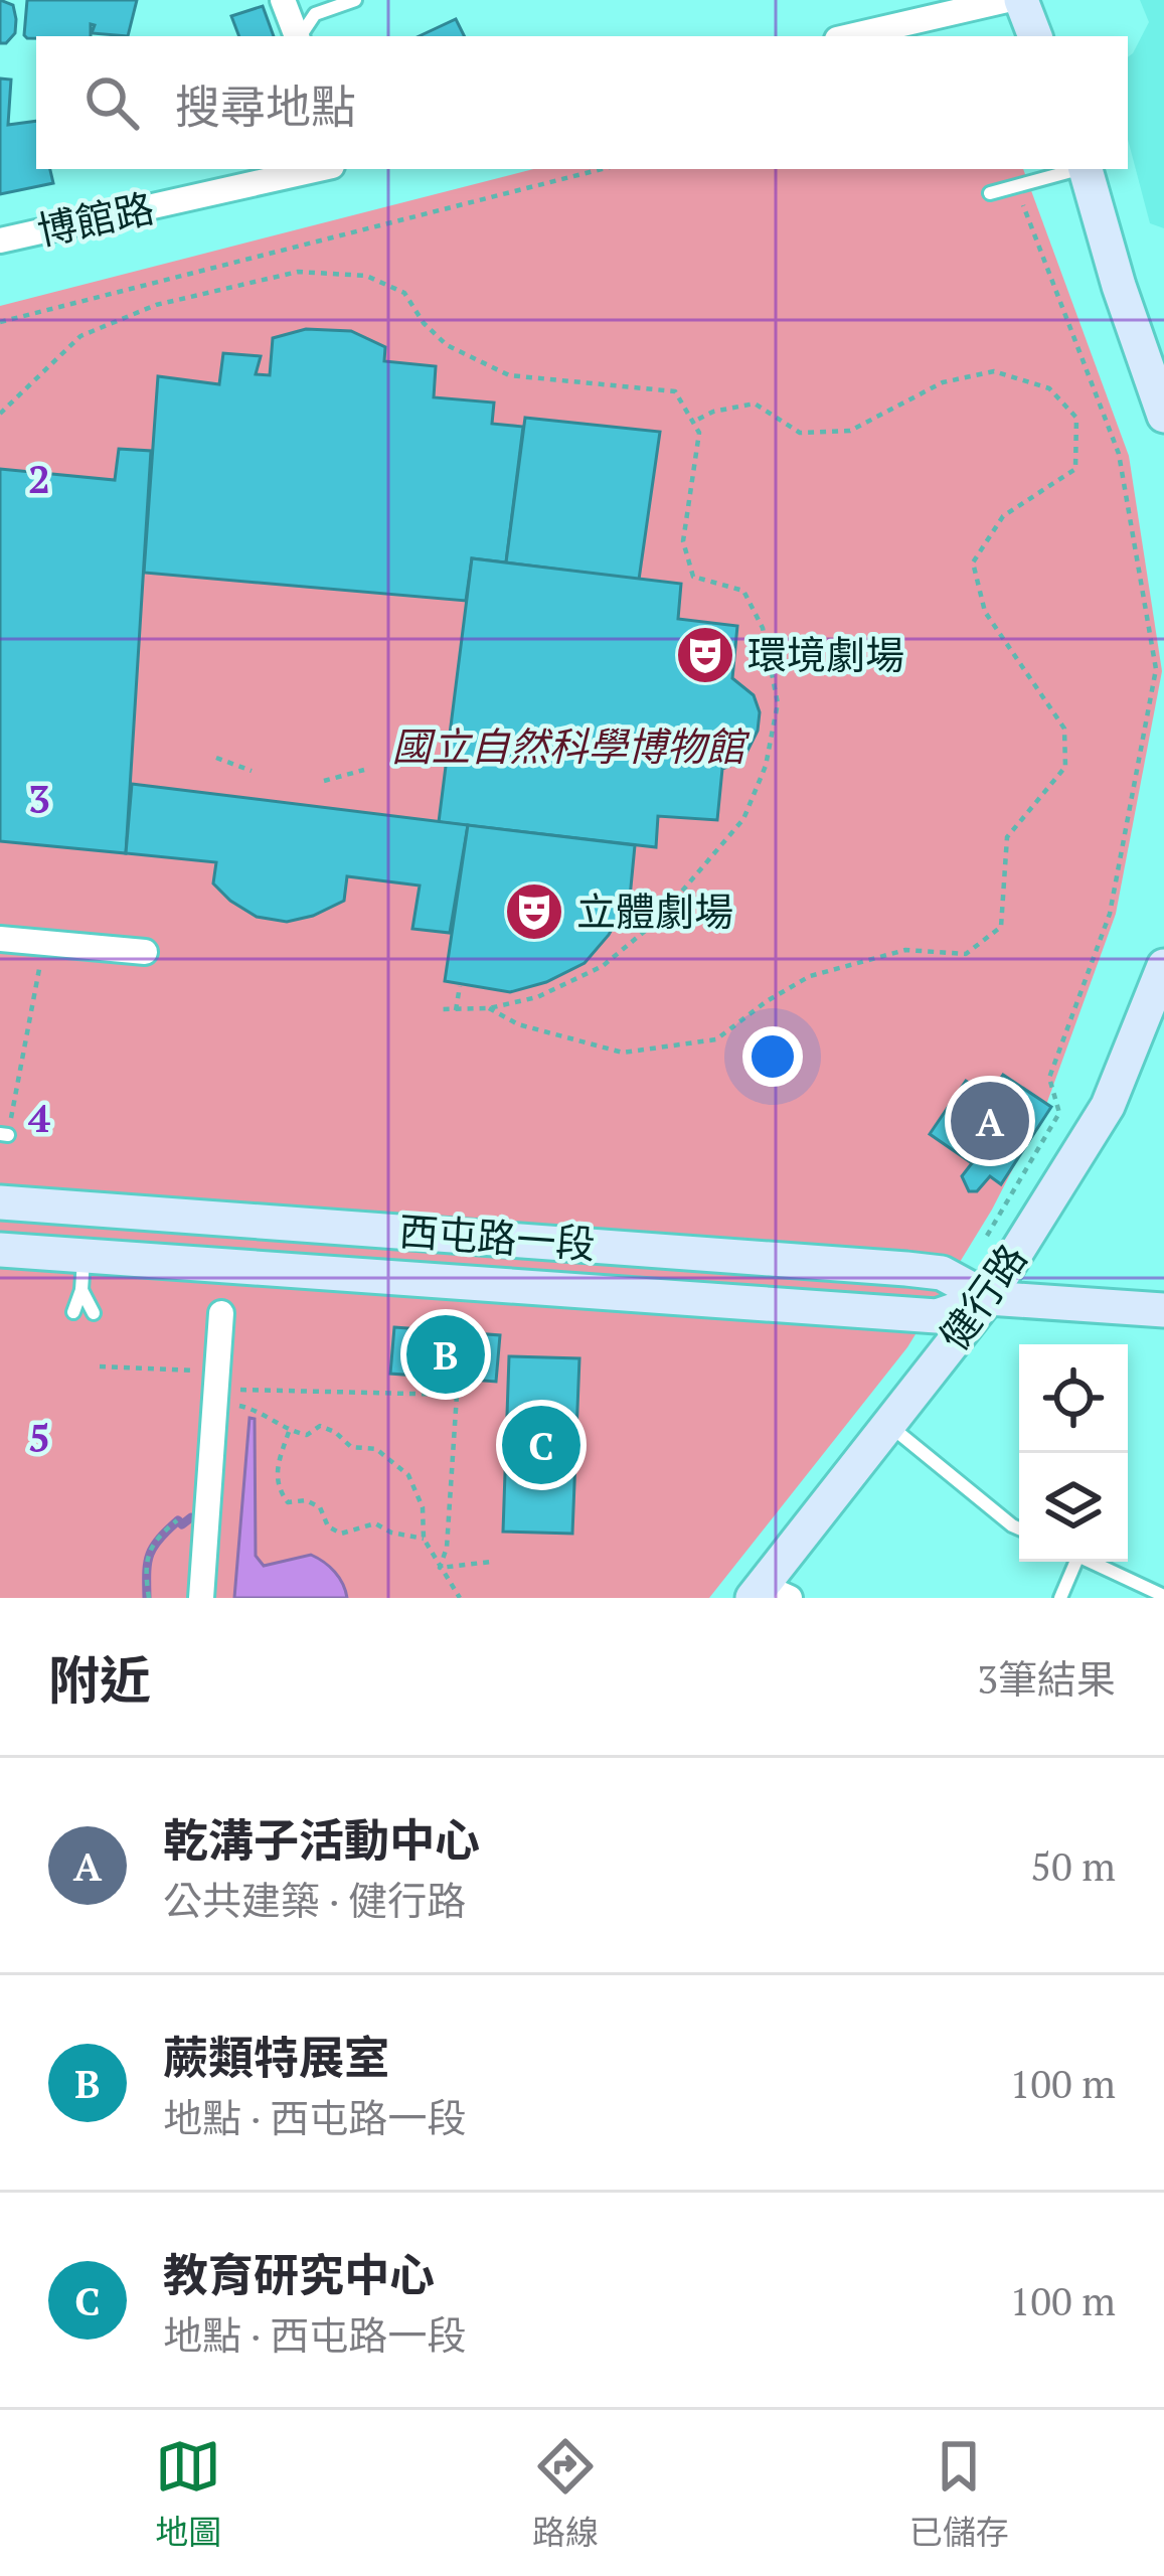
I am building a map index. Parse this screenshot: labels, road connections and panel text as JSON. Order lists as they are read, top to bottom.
{
  "streets": {
    "street": ["博館路", "西屯路一段", "健行路"]
  },
  "crossings": [
    ["西屯路一段", "健行路"]
  ],
  "parks": ["國立自然科學博物館"],
  "places": {
    "theatre": ["環境劇場", "立體劇場"]
  },
  "page": {
    "search": "搜尋地點",
    "pins": ["A", "B", "C"],
    "heading": ["附近", "3筆結果"],
    "list": [
      {
        "mark": "A",
        "name": "乾溝子活動中心",
        "note": "公共建築 · 健行路",
        "value": "50 m"
      },
      {
        "mark": "B",
        "name": "蕨類特展室",
        "note": "地點 · 西屯路一段",
        "value": "100 m"
      },
      {
        "mark": "C",
        "name": "教育研究中心",
        "note": "地點 · 西屯路一段",
        "value": "100 m"
      }
    ],
    "nav": ["地圖", "路線", "已儲存"]
  },
  "grid": {
    "rows": [
      "2",
      "3",
      "4",
      "5"
    ]
  }
}
